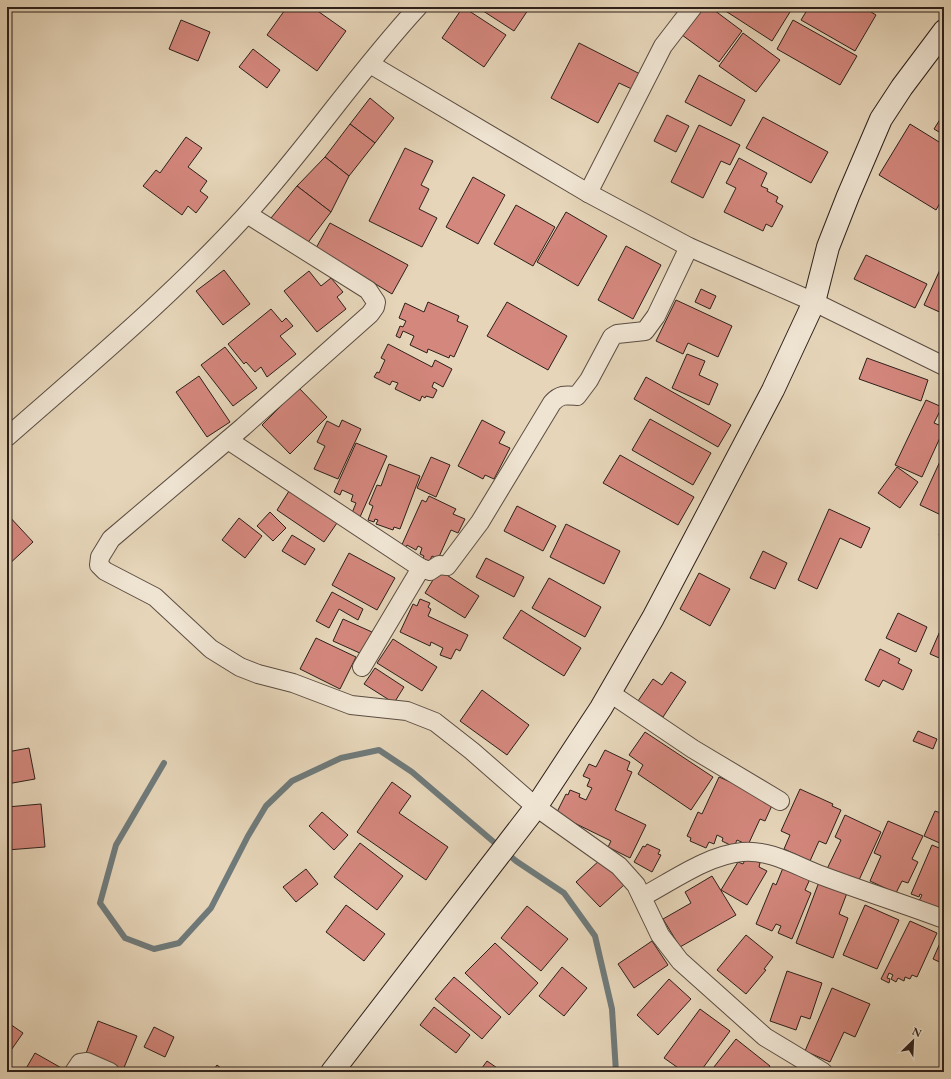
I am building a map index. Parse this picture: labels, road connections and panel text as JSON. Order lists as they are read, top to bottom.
{
  "north": "top right"
}
